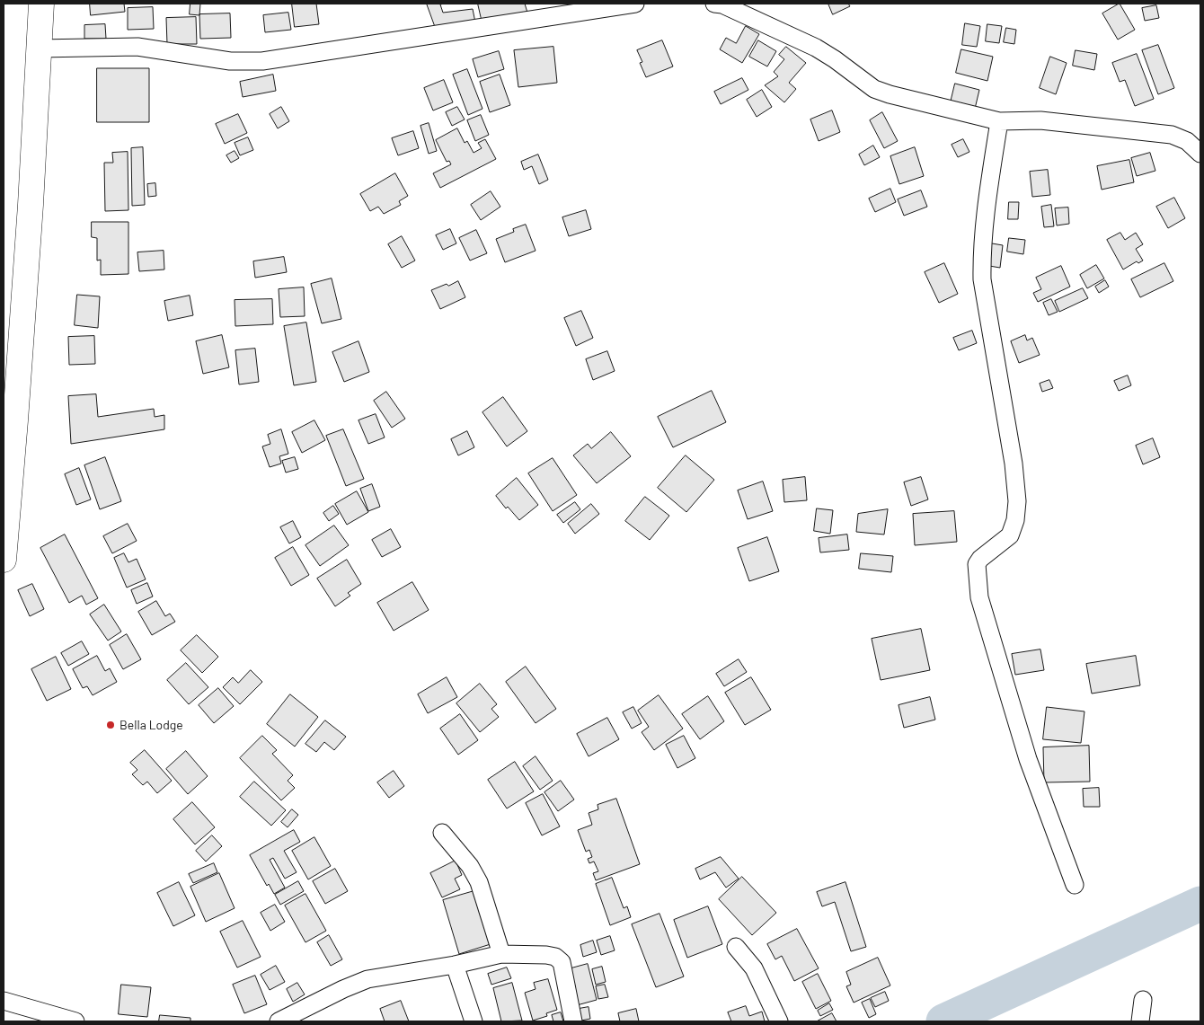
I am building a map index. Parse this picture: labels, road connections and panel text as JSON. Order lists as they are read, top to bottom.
{
  "places": ["Bella Lodge"]
}
